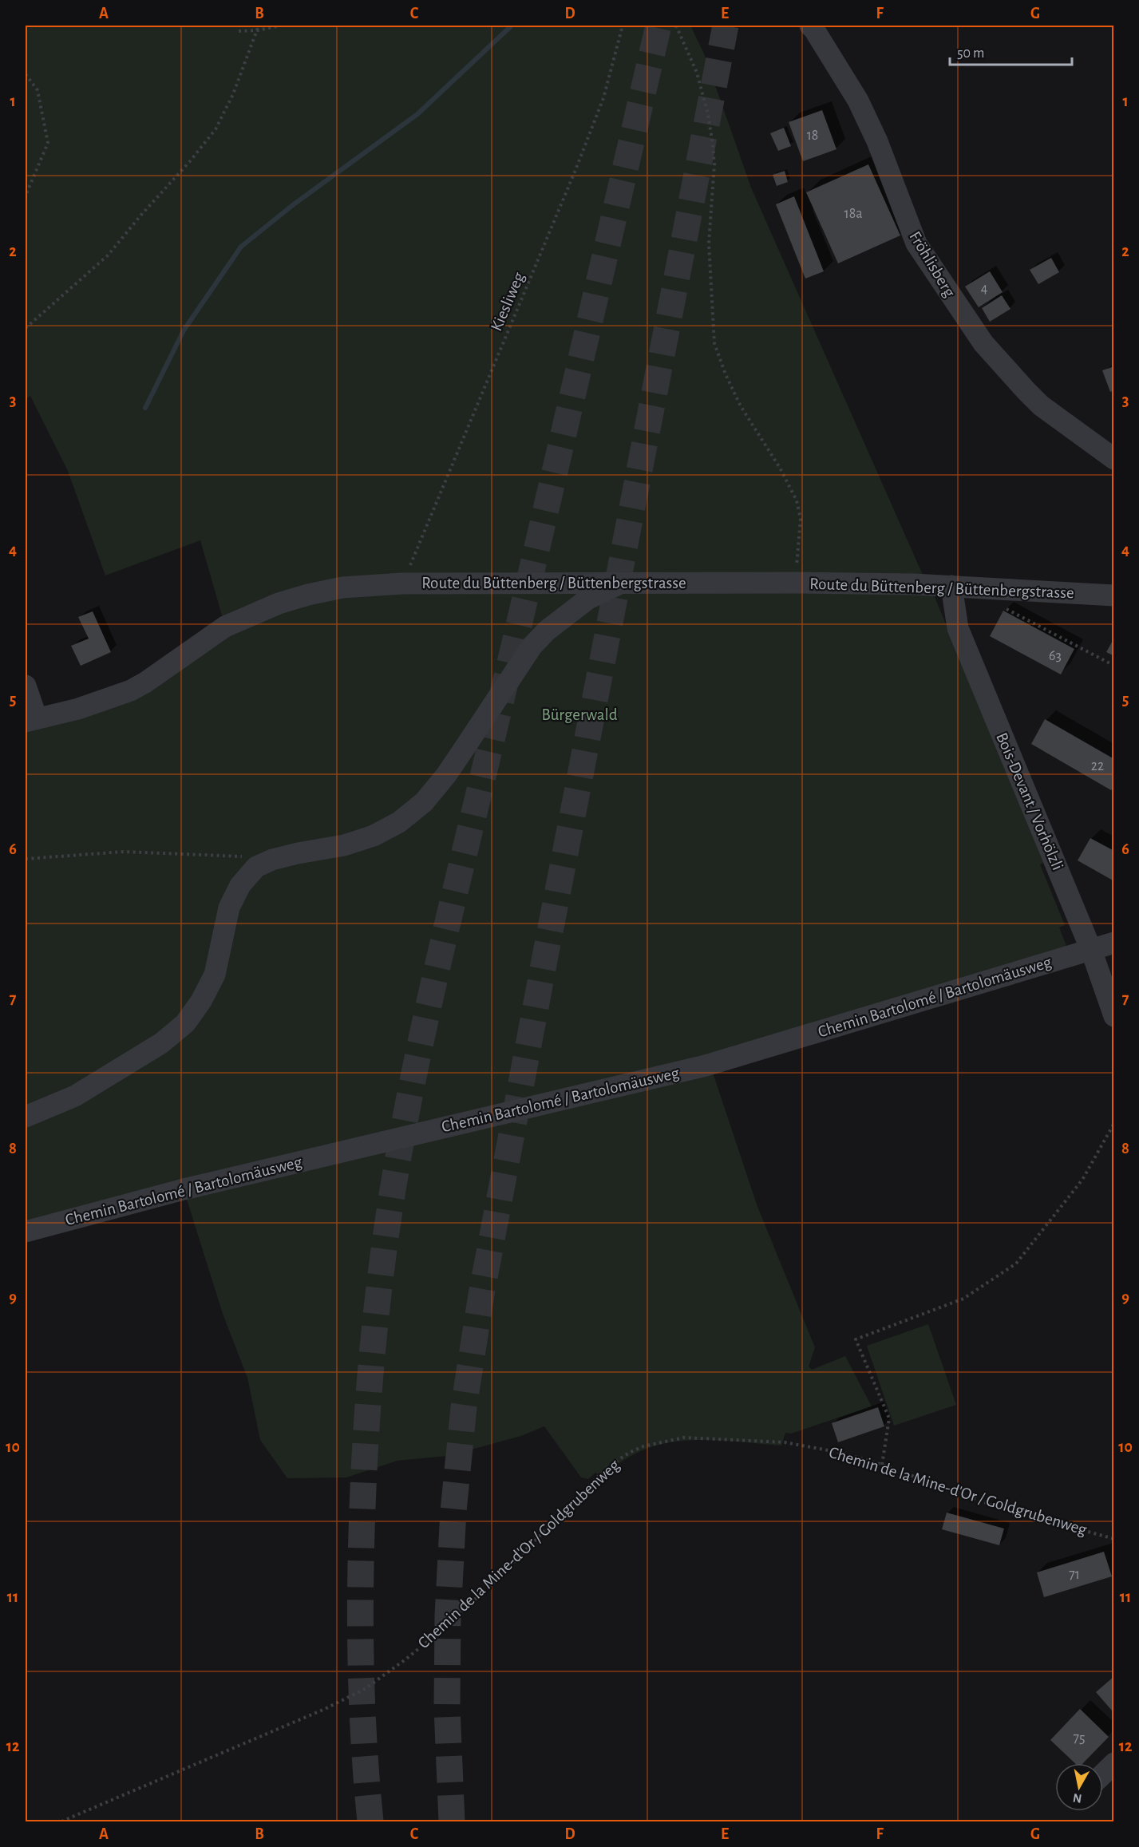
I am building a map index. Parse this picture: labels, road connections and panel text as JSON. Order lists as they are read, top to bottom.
{
  "streets": {
    "street": [
      "Fröhlisberg",
      "Route du Büttenberg / Büttenbergstrasse",
      "Bois-Devant / Vorhölzli",
      "Chemin Bartolomé / Bartolomäusweg"
    ],
    "path": ["Kiesliweg", "Chemin de la Mine-d'Or / Goldgrubenweg"]
  },
  "crossings": [
    ["Kiesliweg", "Route du Büttenberg / Büttenbergstrasse"],
    ["Route du Büttenberg / Büttenbergstrasse", "Bois-Devant / Vorhölzli"],
    ["Bois-Devant / Vorhölzli", "Chemin Bartolomé / Bartolomäusweg"]
  ],
  "parks": ["Bürgerwald"],
  "house_numbers": [
    "18",
    "18a",
    "4",
    "63",
    "22",
    "71",
    "75"
  ],
  "scale_bar": "50 m",
  "north": "bottom",
  "grid": {
    "columns": [
      "A",
      "B",
      "C",
      "D",
      "E",
      "F",
      "G"
    ],
    "rows": [
      "1",
      "2",
      "3",
      "4",
      "5",
      "6",
      "7",
      "8",
      "9",
      "10",
      "11",
      "12"
    ]
  }
}
